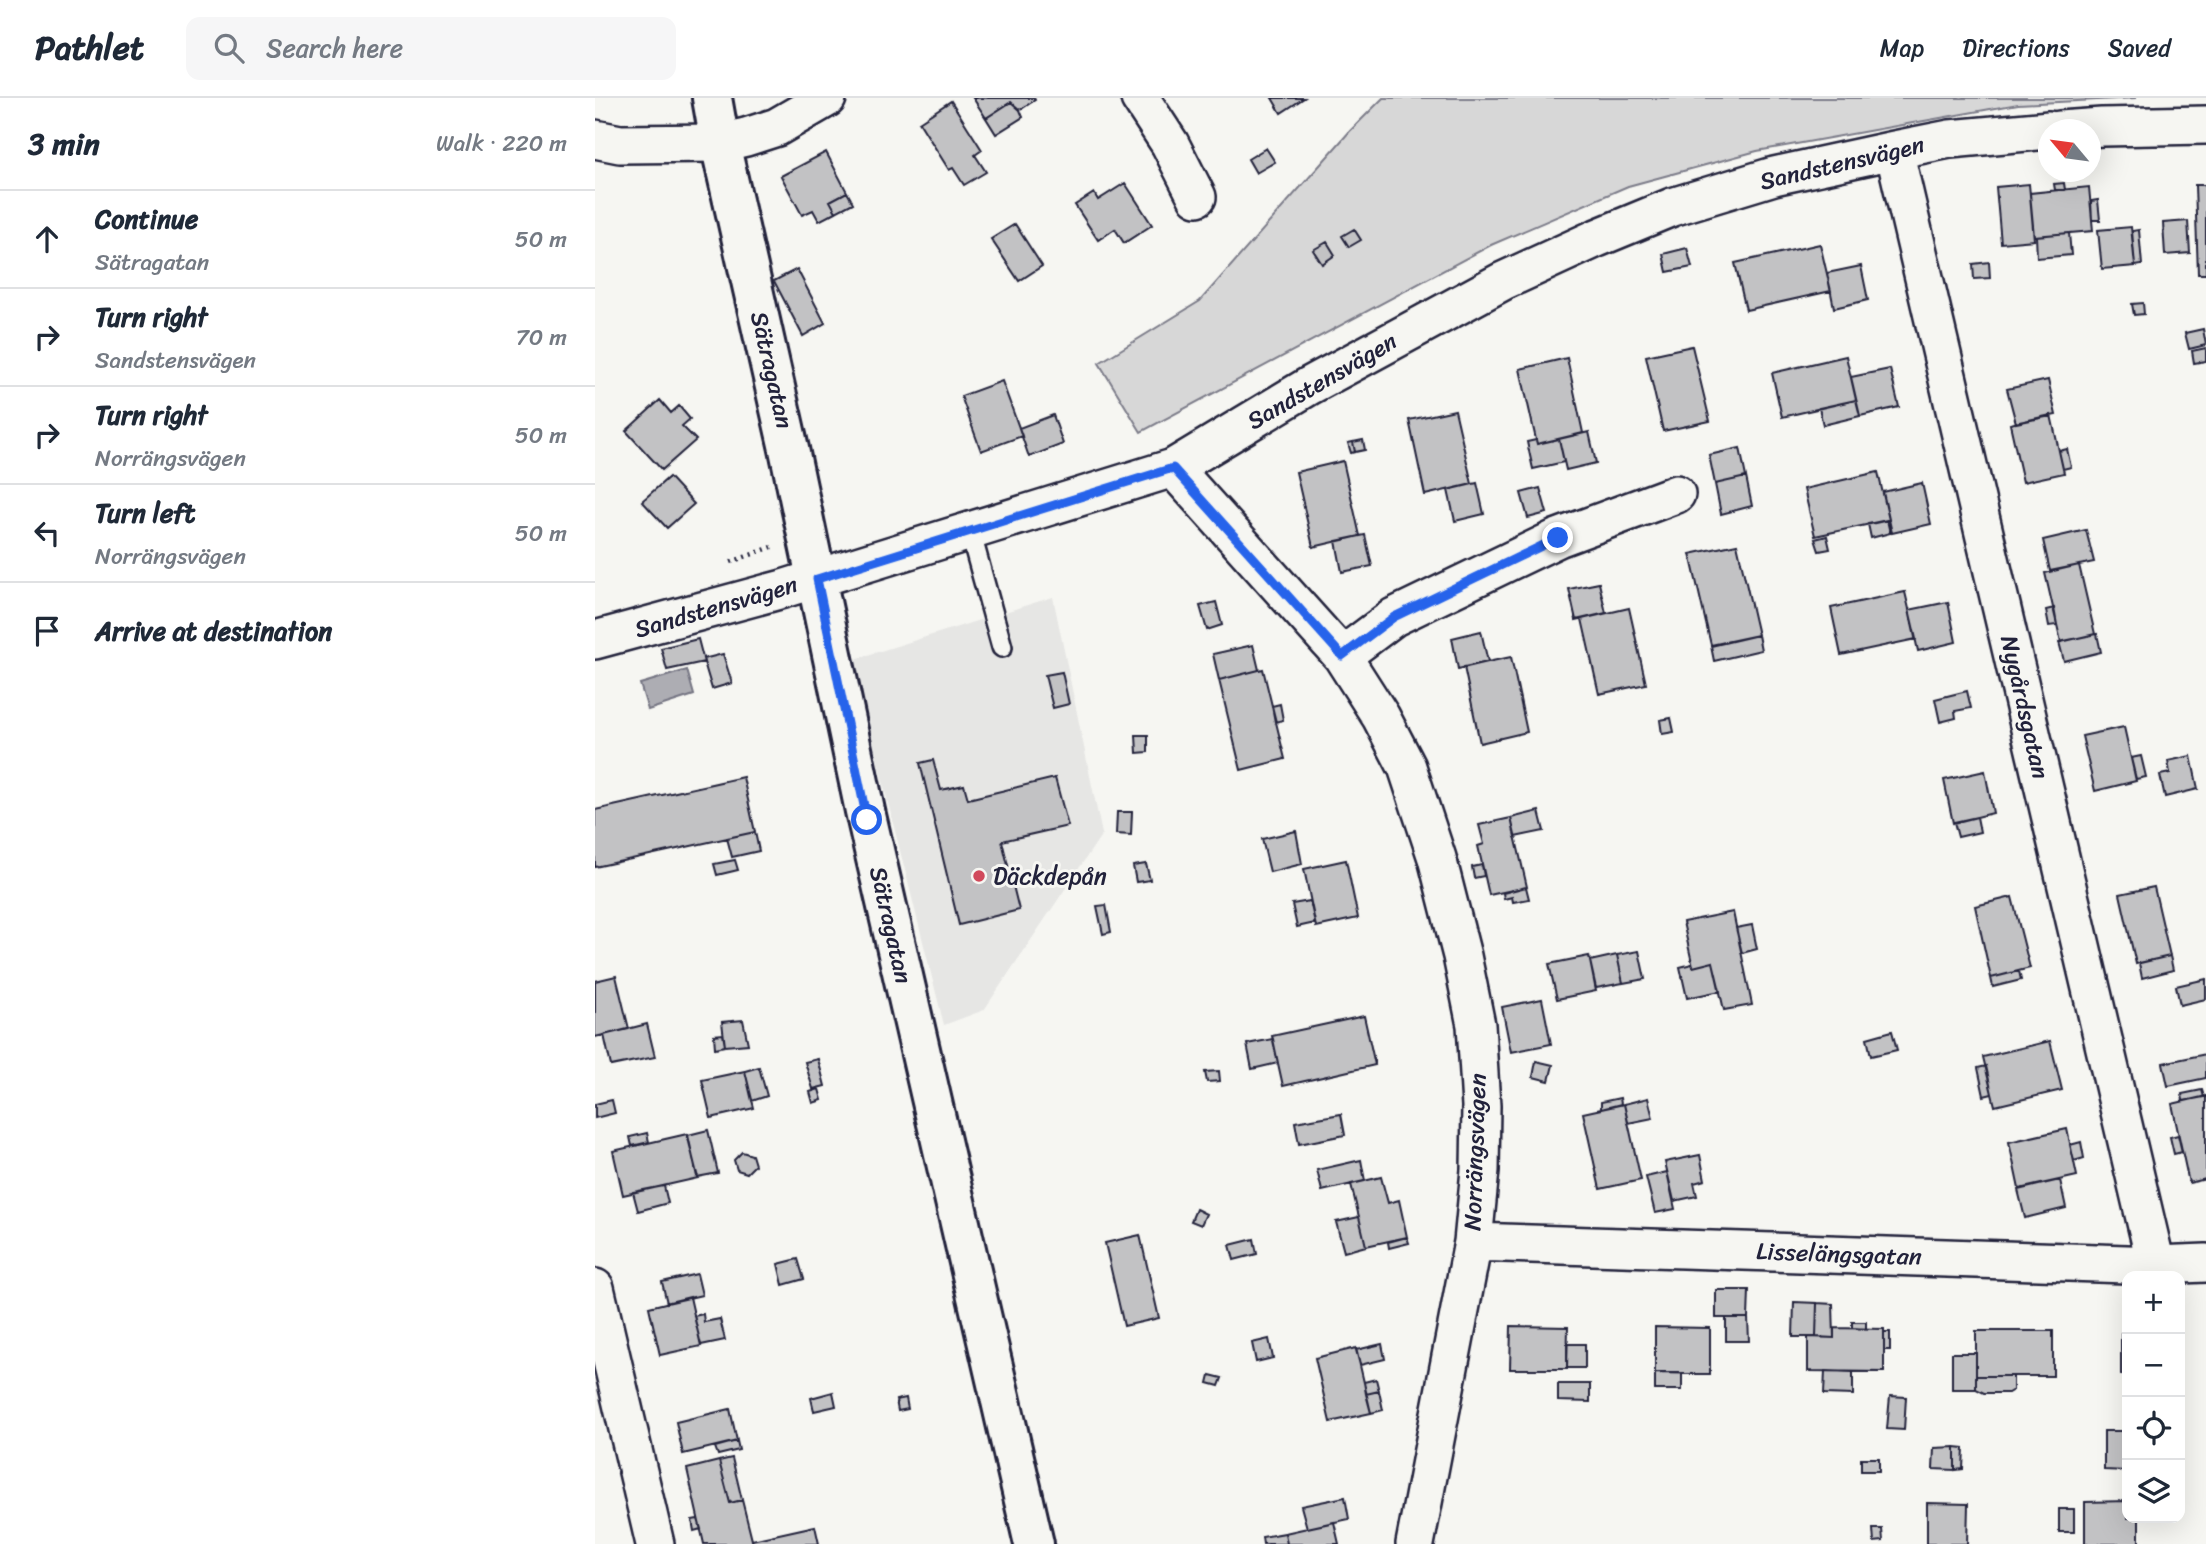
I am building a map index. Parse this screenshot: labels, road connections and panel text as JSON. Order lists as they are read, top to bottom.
{
  "streets": {
    "street": [
      "Sandstensvägen",
      "Sätragatan",
      "Nygårdsgatan",
      "Norrängsvägen",
      "Lisselängsgatan"
    ]
  },
  "crossings": [
    ["Sandstensvägen", "Sätragatan"],
    ["Sandstensvägen", "Nygårdsgatan"],
    ["Sandstensvägen", "Norrängsvägen"],
    ["Nygårdsgatan", "Lisselängsgatan"],
    ["Norrängsvägen", "Lisselängsgatan"]
  ],
  "places": ["Däckdepån"],
  "north": "top left",
  "page": {
    "header": "Pathlet",
    "search": "Search here",
    "nav": ["Map", "Directions", "Saved"],
    "heading": ["3 min", "Walk · 220 m"],
    "list": [
      ["Continue", "Sätragatan", "50 m"],
      ["Turn right", "Sandstensvägen", "70 m"],
      ["Turn right", "Norrängsvägen", "50 m"],
      ["Turn left", "Norrängsvägen", "50 m"],
      "Arrive at destination"
    ],
    "map_buttons": ["+", "−"]
  }
}
